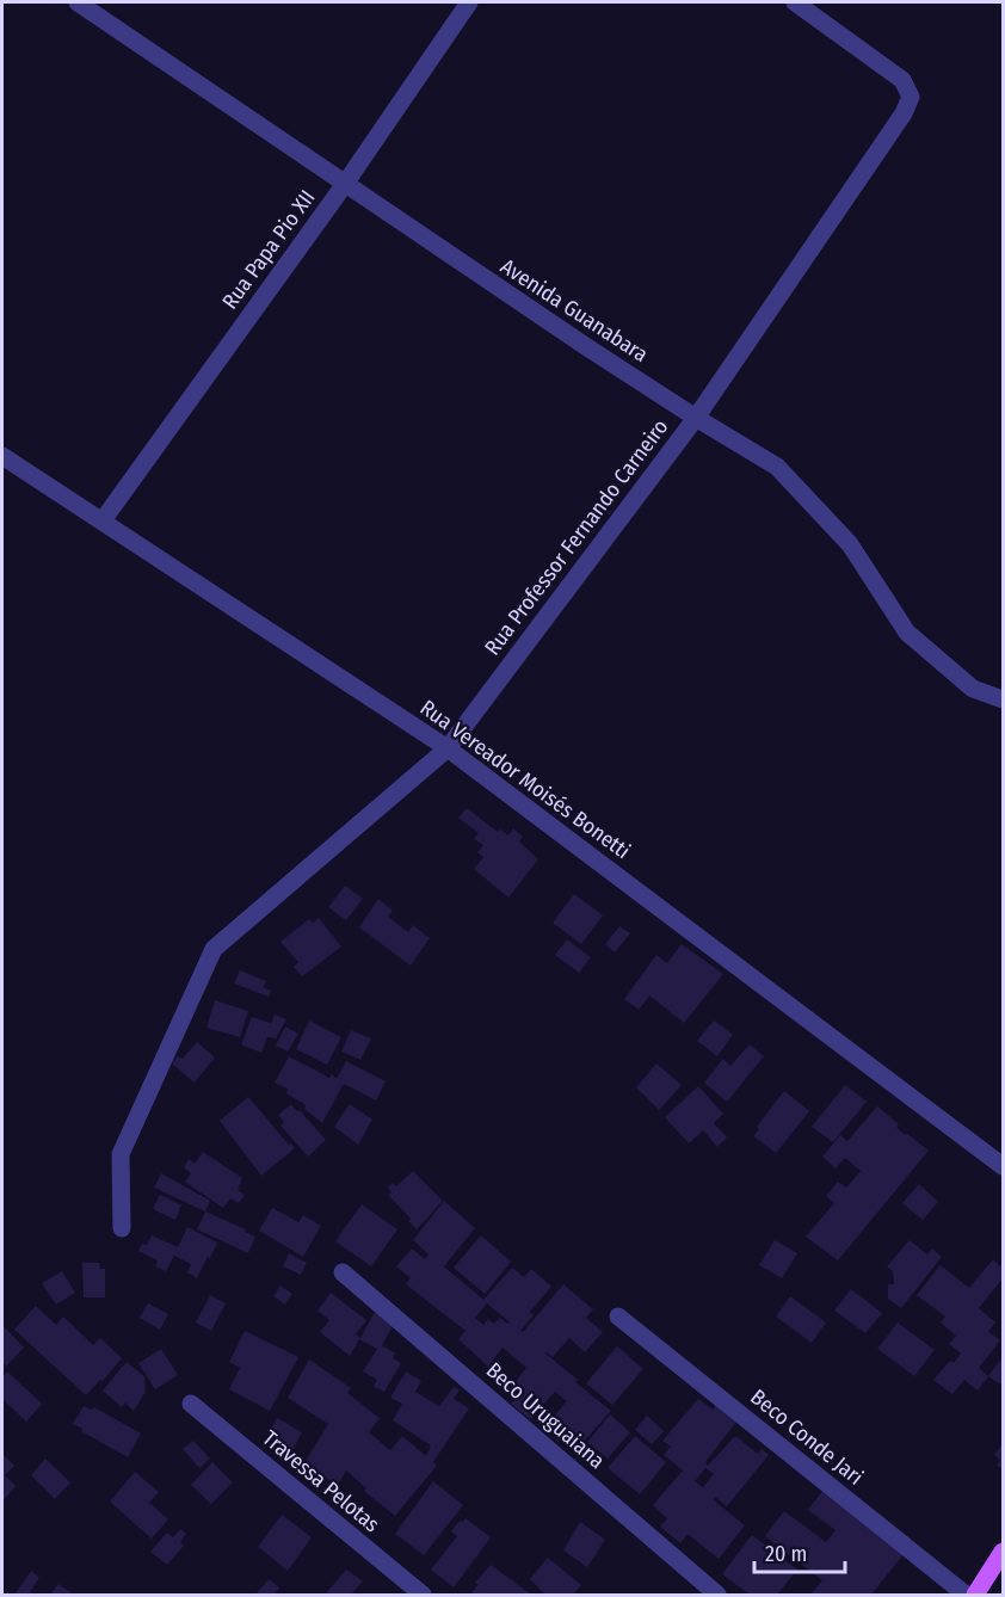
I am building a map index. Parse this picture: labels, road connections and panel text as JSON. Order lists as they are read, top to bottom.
{
  "streets": {
    "street": [
      "Rua Papa Pio XII",
      "Avenida Guanabara",
      "Rua Professor Fernando Carneiro",
      "Rua Vereador Moisés Bonetti",
      "Beco Uruguaiana",
      "Beco Conde Jari",
      "Travessa Pelotas"
    ]
  },
  "crossings": [
    ["Rua Papa Pio XII", "Avenida Guanabara"],
    ["Rua Papa Pio XII", "Rua Vereador Moisés Bonetti"],
    ["Avenida Guanabara", "Rua Professor Fernando Carneiro"],
    ["Rua Professor Fernando Carneiro", "Rua Vereador Moisés Bonetti"]
  ],
  "scale_bar": "20 m"
}
